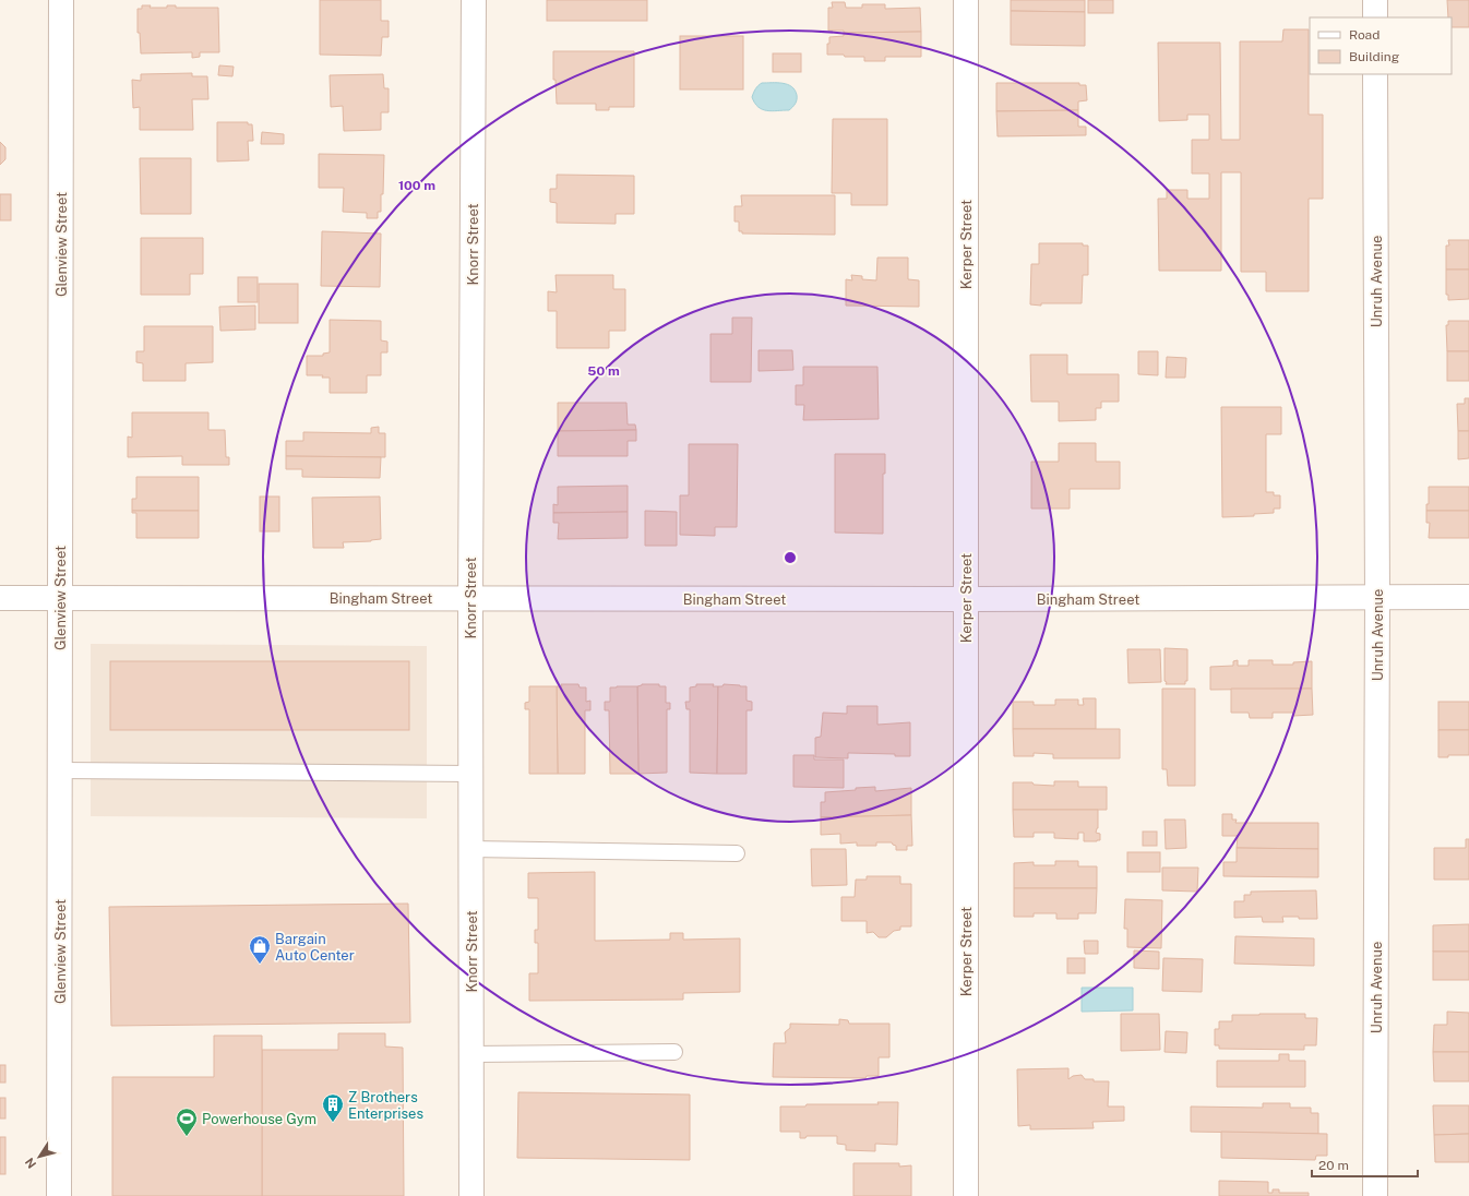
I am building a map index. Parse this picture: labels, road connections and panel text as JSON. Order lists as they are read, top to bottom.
{
  "streets": {
    "street": [
      "Glenview Street",
      "Knorr Street",
      "Kerper Street",
      "Unruh Avenue",
      "Bingham Street"
    ]
  },
  "crossings": [
    ["Glenview Street", "Bingham Street"],
    ["Knorr Street", "Bingham Street"],
    ["Kerper Street", "Bingham Street"],
    ["Unruh Avenue", "Bingham Street"]
  ],
  "places": {
    "shop": ["Bargain Auto Center"],
    "building": ["Z Brothers Enterprises"],
    "sports": ["Powerhouse Gym"]
  },
  "legend": ["Road", "Building"],
  "scale_bar": "20 m",
  "north": "bottom left",
  "rings": ["100 m", "50 m"]
}
